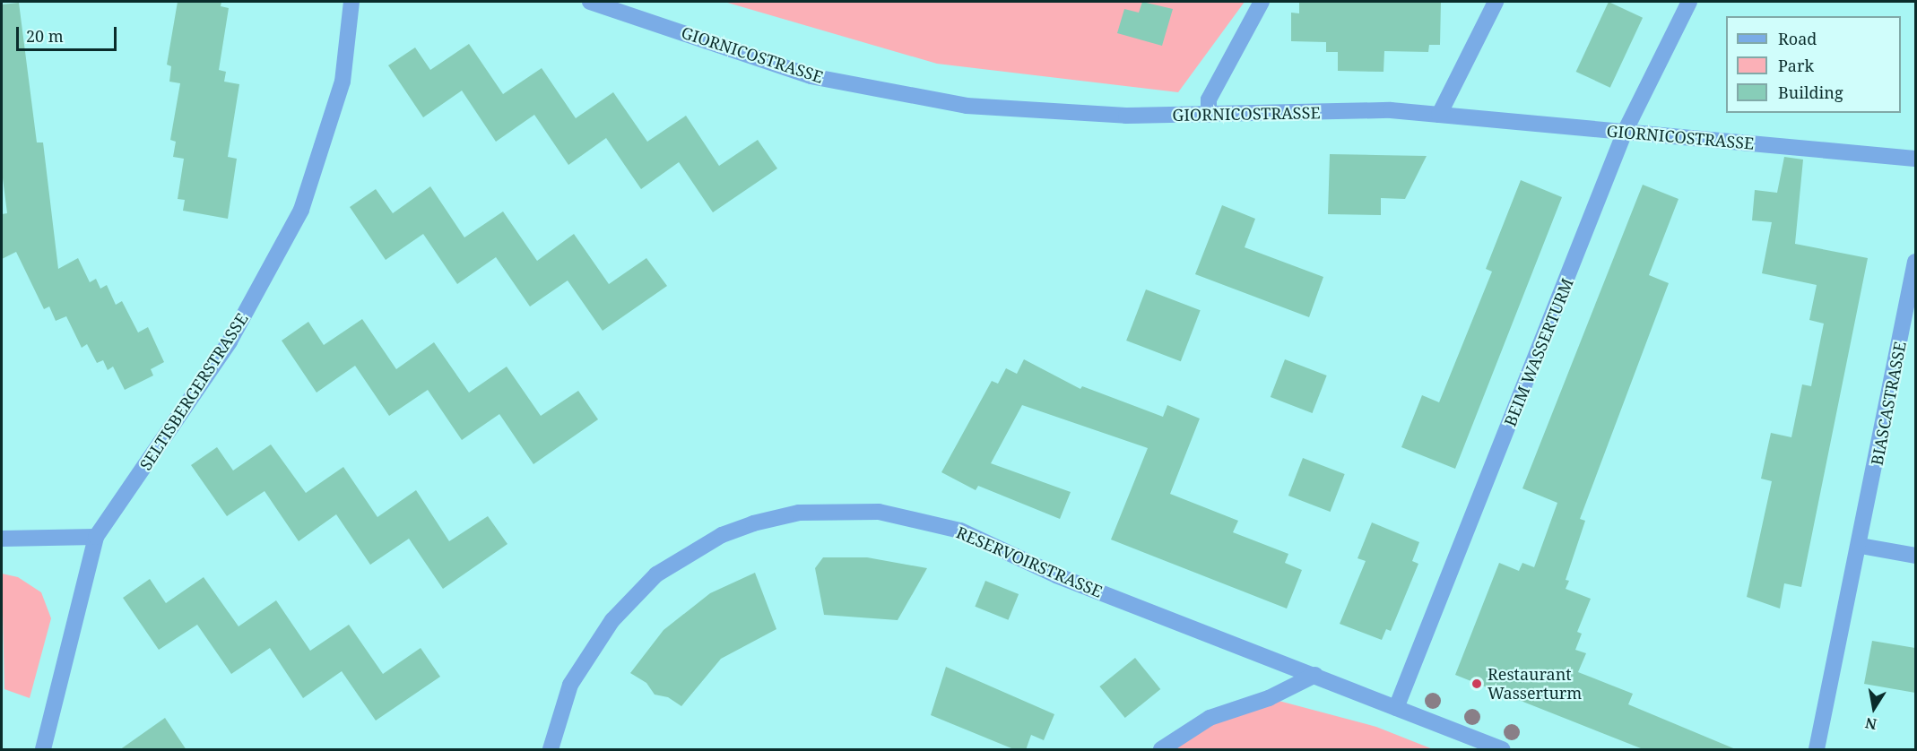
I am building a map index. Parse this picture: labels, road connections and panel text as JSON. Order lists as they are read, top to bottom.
{
  "streets": {
    "street": [
      "GIORNICOSTRASSE",
      "BEIM WASSERTURM",
      "SELTISBERGERSTRASSE",
      "BIASCASTRASSE",
      "RESERVOIRSTRASSE"
    ]
  },
  "crossings": [
    ["GIORNICOSTRASSE", "BEIM WASSERTURM"],
    ["BEIM WASSERTURM", "RESERVOIRSTRASSE"]
  ],
  "places": ["Restaurant Wasserturm"],
  "legend": ["Road", "Park", "Building"],
  "scale_bar": "20 m",
  "north": "bottom"
}
